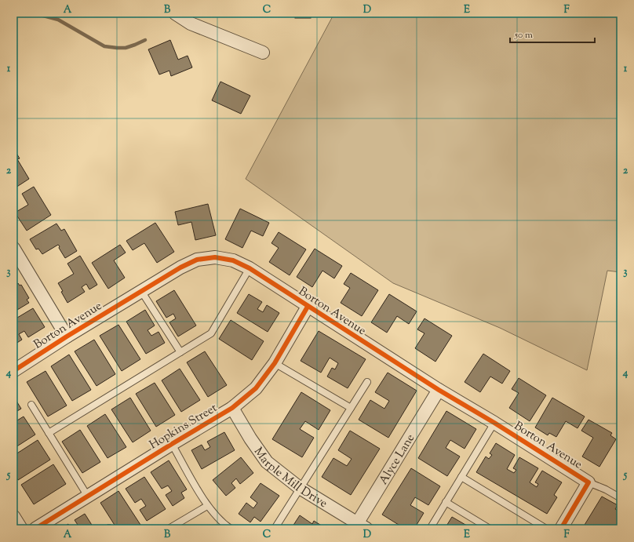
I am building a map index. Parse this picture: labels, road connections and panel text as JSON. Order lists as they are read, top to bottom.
{
  "streets": {
    "street": [
      "Borton Avenue",
      "Hopkins Street",
      "Alyce Lane",
      "Marple Mill Drive"
    ]
  },
  "crossings": [
    ["Borton Avenue", "Hopkins Street"],
    ["Borton Avenue", "Alyce Lane"],
    ["Hopkins Street", "Marple Mill Drive"],
    ["Alyce Lane", "Marple Mill Drive"]
  ],
  "scale_bar": "50 m",
  "grid": {
    "columns": [
      "A",
      "B",
      "C",
      "D",
      "E",
      "F"
    ],
    "rows": [
      "1",
      "2",
      "3",
      "4",
      "5"
    ]
  }
}
